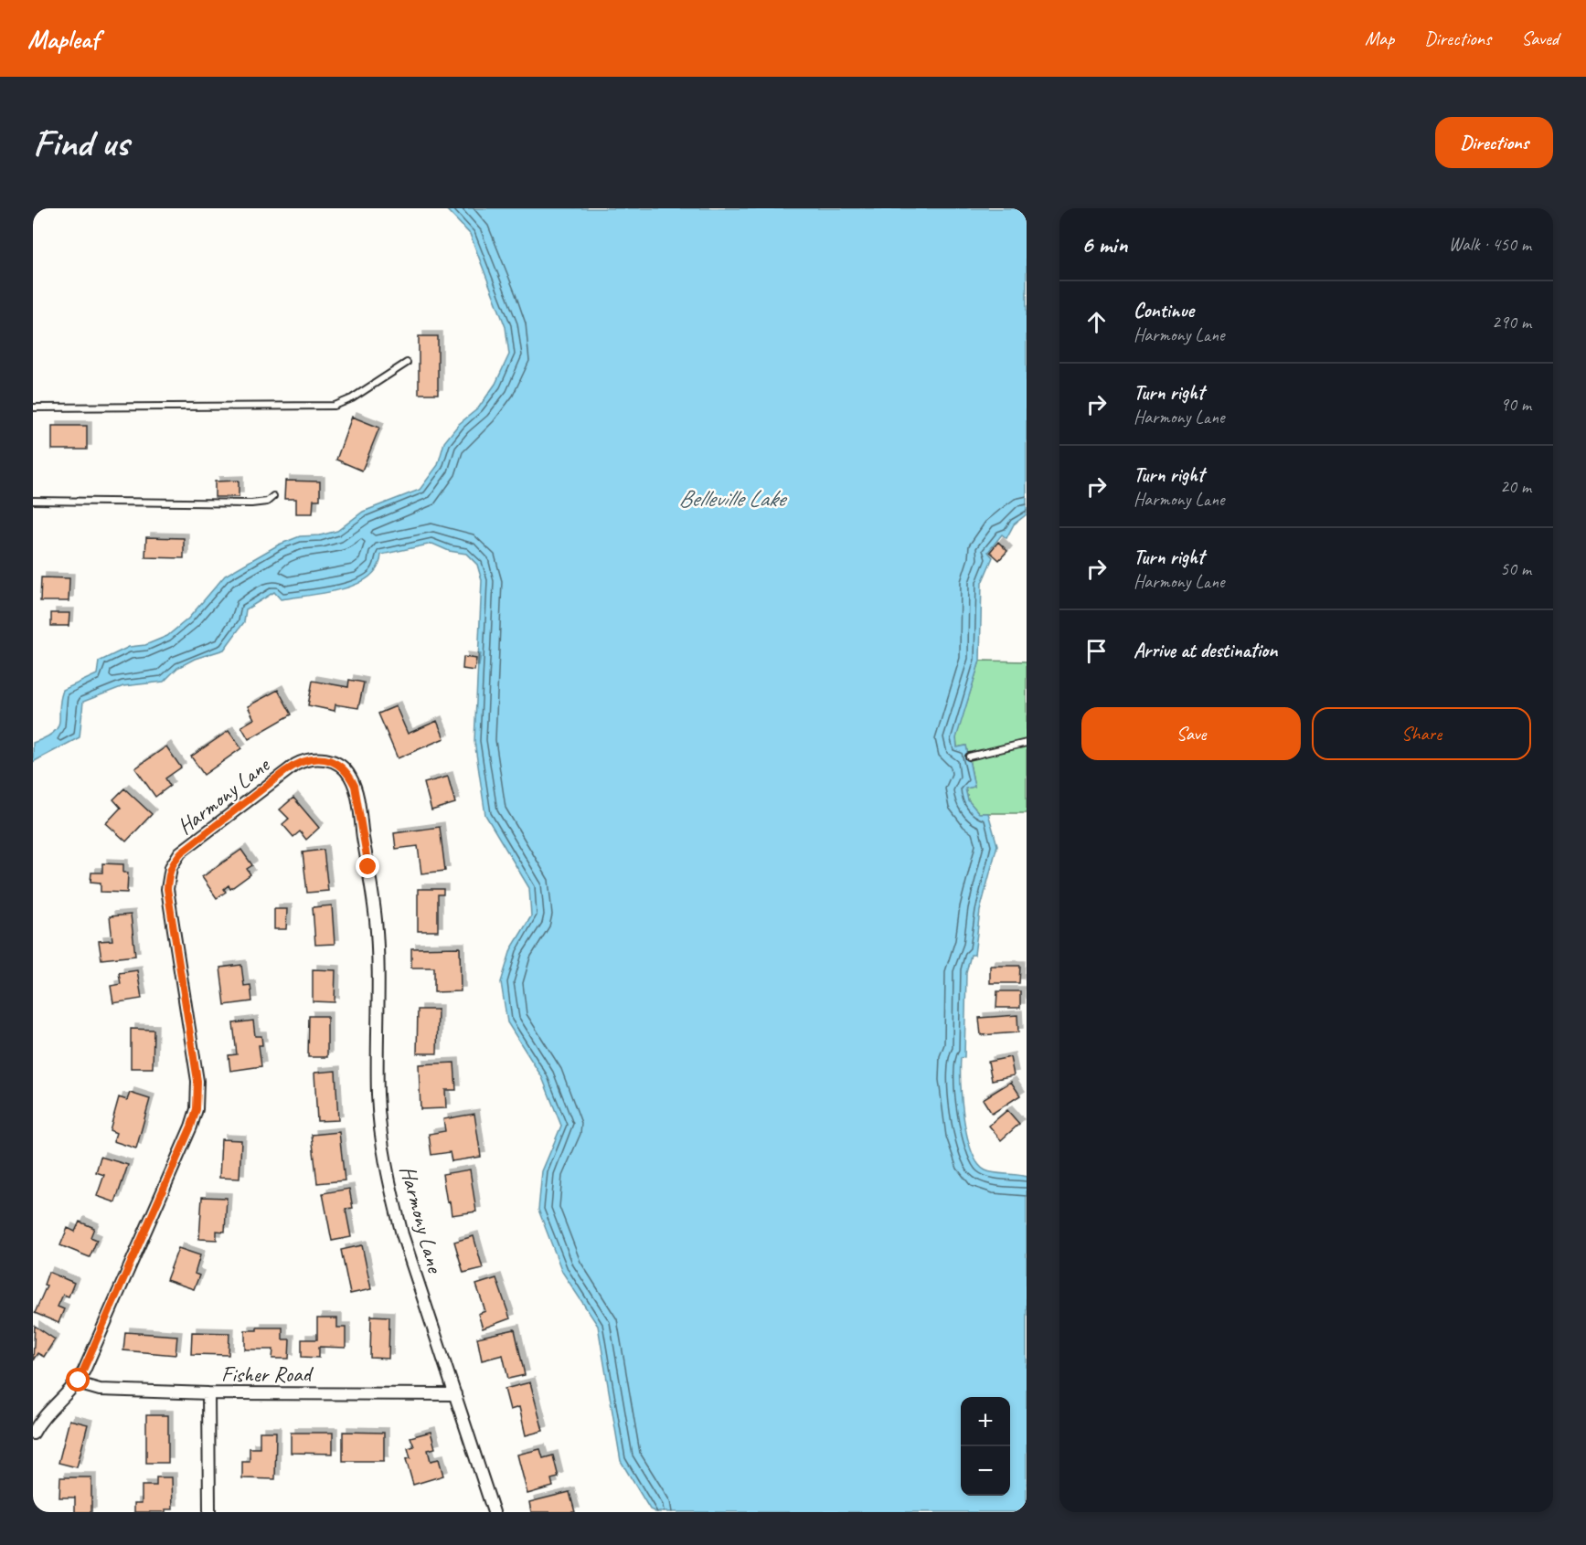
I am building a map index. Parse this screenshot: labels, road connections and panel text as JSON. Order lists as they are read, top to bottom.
{
  "streets": {
    "street": ["Harmony Lane", "Fisher Road"]
  },
  "crossings": [
    ["Harmony Lane", "Fisher Road"]
  ],
  "water": ["Belleville Lake"],
  "page": {
    "header": "Mapleaf",
    "nav": ["Map", "Directions", "Saved"],
    "buttons": [
      "Directions",
      ["Save", "Share"]
    ],
    "title": "Find us",
    "heading": ["6 min", "Walk · 450 m"],
    "list": [
      ["Continue", "Harmony Lane", "290 m"],
      ["Turn right", "Harmony Lane", "90 m"],
      ["Turn right", "Harmony Lane", "20 m"],
      ["Turn right", "Harmony Lane", "50 m"],
      "Arrive at destination"
    ],
    "map_buttons": ["+", "−"]
  }
}
